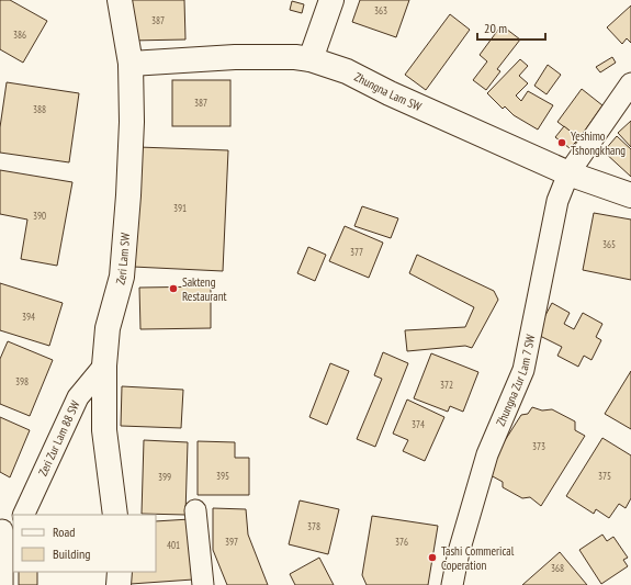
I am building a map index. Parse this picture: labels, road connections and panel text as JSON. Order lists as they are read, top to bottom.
{
  "streets": {
    "street": [
      "Zhungna Lam SW",
      "Zeri Lam SW",
      "Zhungna Zur Lam 7 SW",
      "Zeri Zur Lam 88 SW"
    ]
  },
  "crossings": [
    ["Zhungna Lam SW", "Zeri Lam SW"],
    ["Zhungna Lam SW", "Zhungna Zur Lam 7 SW"],
    ["Zeri Lam SW", "Zeri Zur Lam 88 SW"]
  ],
  "places": ["Yeshimo Tshongkhang", "Sakteng Restaurant", "Tashi Commerical Coperation"],
  "house_numbers": [
    "363",
    "387",
    "386",
    "387",
    "388",
    "391",
    "390",
    "365",
    "377",
    "394",
    "398",
    "372",
    "374",
    "373",
    "395",
    "375",
    "399",
    "378",
    "397",
    "376",
    "401",
    "368"
  ],
  "legend": ["Road", "Building"],
  "scale_bar": "20 m"
}
